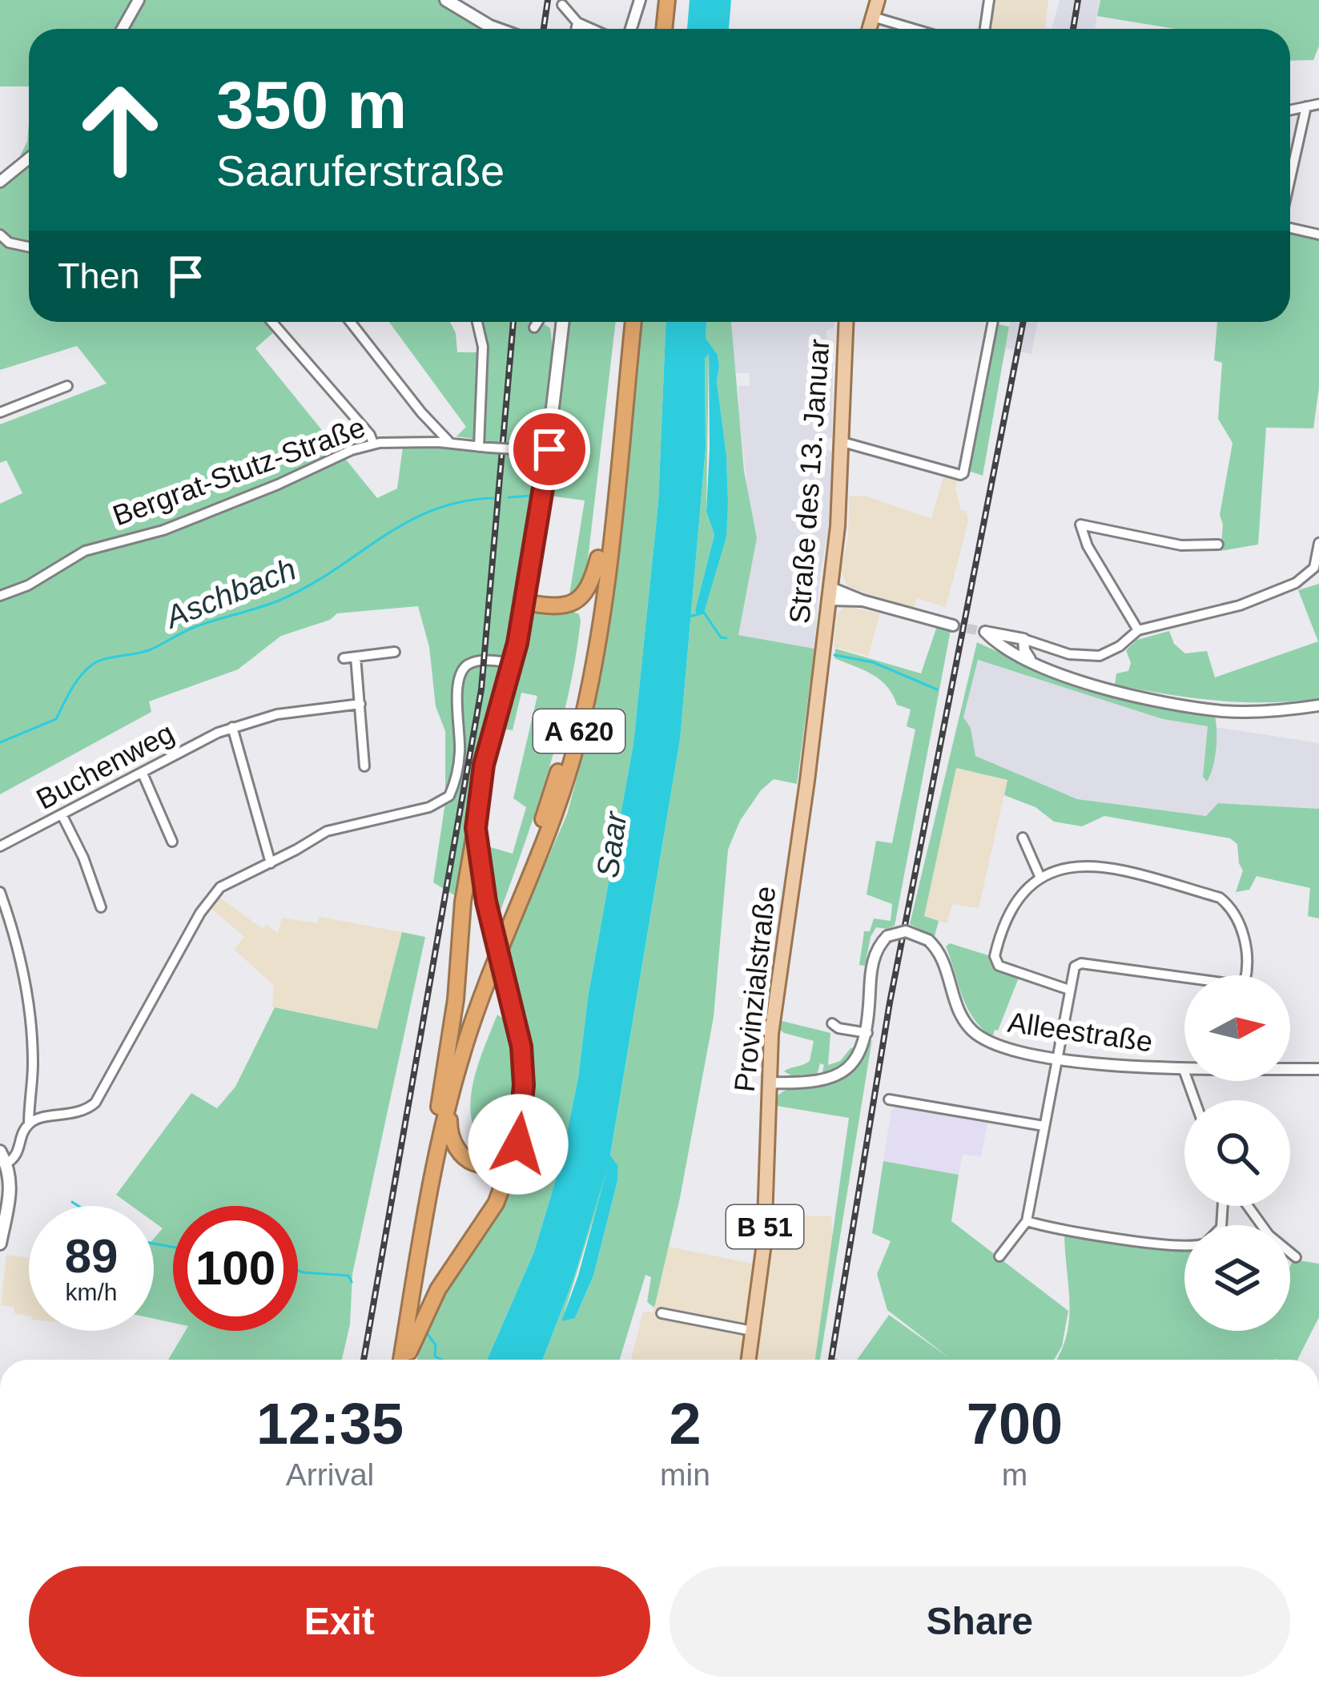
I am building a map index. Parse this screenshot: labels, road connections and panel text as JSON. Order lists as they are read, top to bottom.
{
  "streets": {
    "highway": ["A 620"],
    "main road": ["Straße des 13. Januar", "Provinzialstraße", "B 51"],
    "street": ["Bergrat-Stutz-Straße", "Buchenweg", "Alleestraße"]
  },
  "crossings": [
    ["Straße des 13. Januar", "Provinzialstraße"],
    ["Provinzialstraße", "Alleestraße"]
  ],
  "water": ["Aschbach", "Saar"],
  "north": "right",
  "page": {
    "turn": ["350 m", "Saaruferstraße"],
    "then": "Then",
    "speed": "89 km/h",
    "limit": "100",
    "eta": [
      "12:35",
      "Arrival",
      "2",
      "min",
      "700",
      "m"
    ],
    "buttons": ["Exit", "Share"]
  }
}
